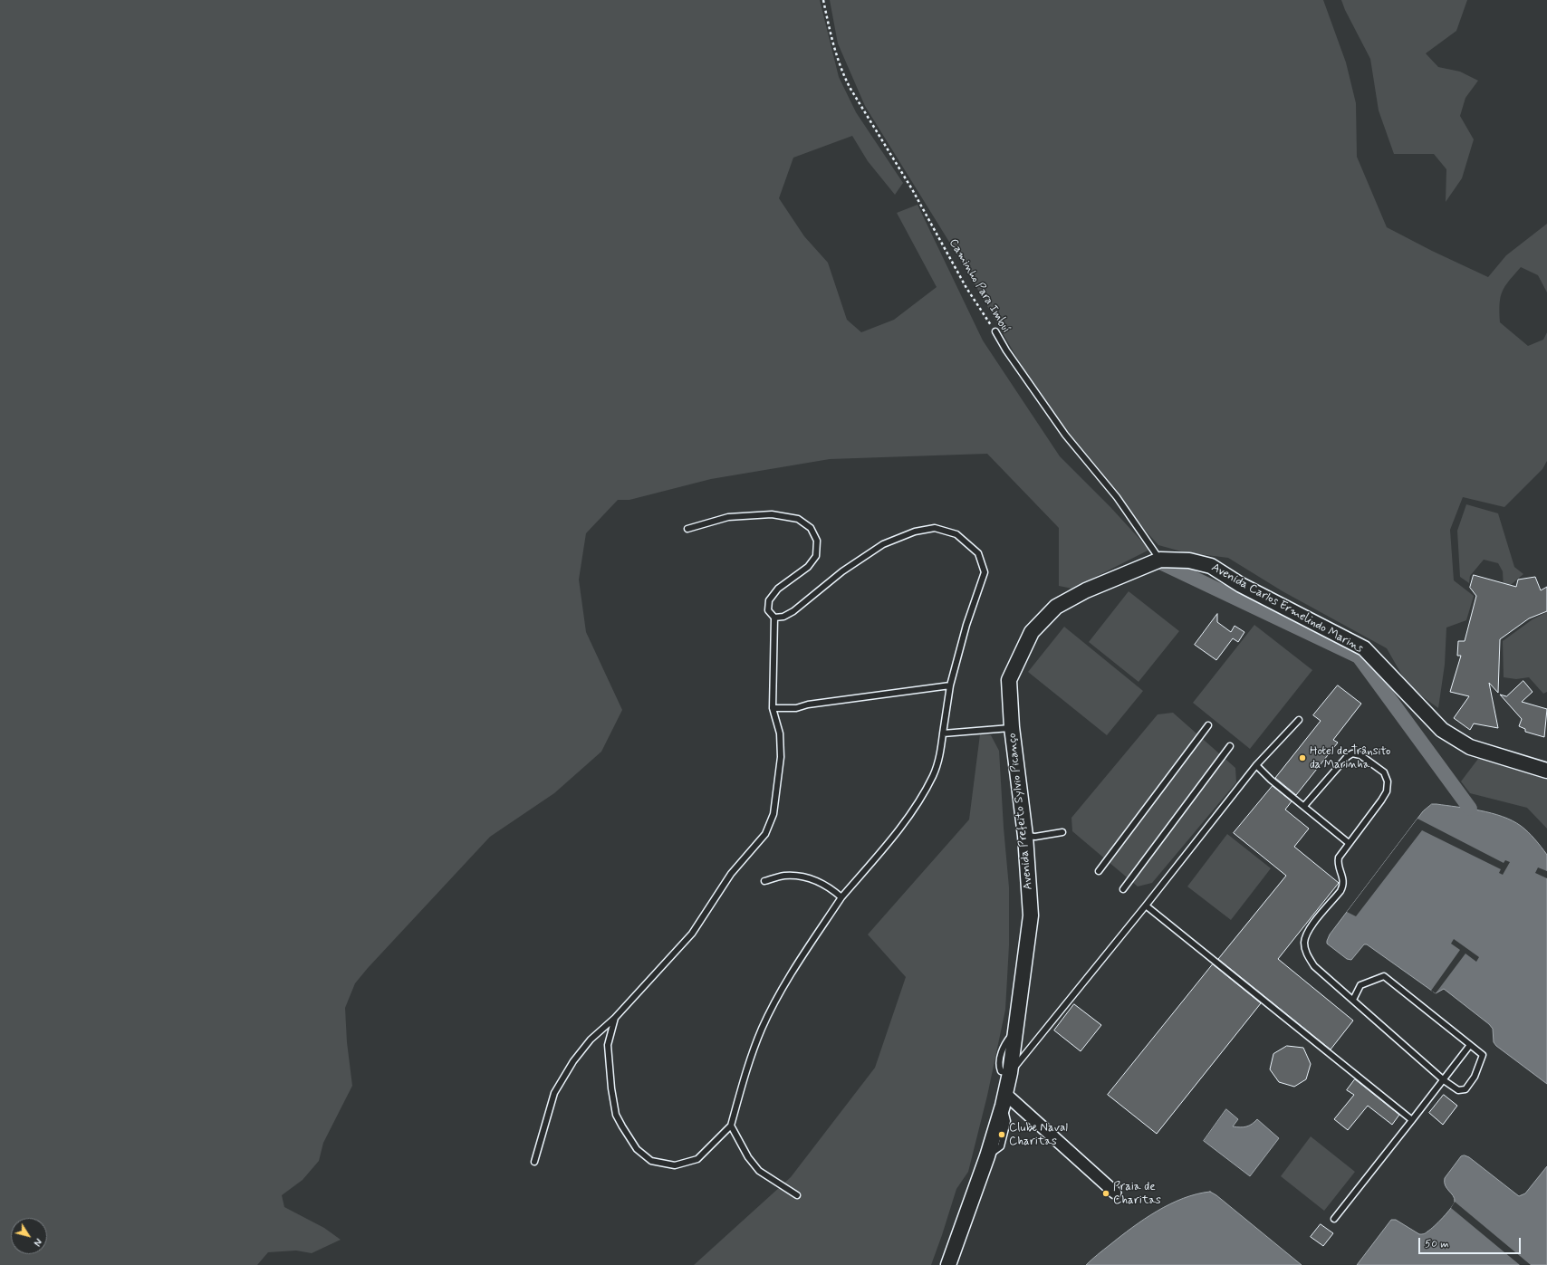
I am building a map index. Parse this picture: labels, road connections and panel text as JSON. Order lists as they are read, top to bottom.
{
  "streets": {
    "street": ["Avenida Carlos Ermelindo Marins", "Avenida Prefeito Sylvio Picanço"],
    "lane": ["Caminho Para Imbuí"]
  },
  "crossings": [
    ["Caminho Para Imbuí", "Avenida Carlos Ermelindo Marins"],
    ["Caminho Para Imbuí", "Avenida Prefeito Sylvio Picanço"],
    ["Avenida Carlos Ermelindo Marins", "Avenida Prefeito Sylvio Picanço"]
  ],
  "places": ["Hotel de Trânsito da Marinha", "Clube Naval Charitas", "Praia de Charitas"],
  "scale_bar": "50 m",
  "north": "bottom right"
}
